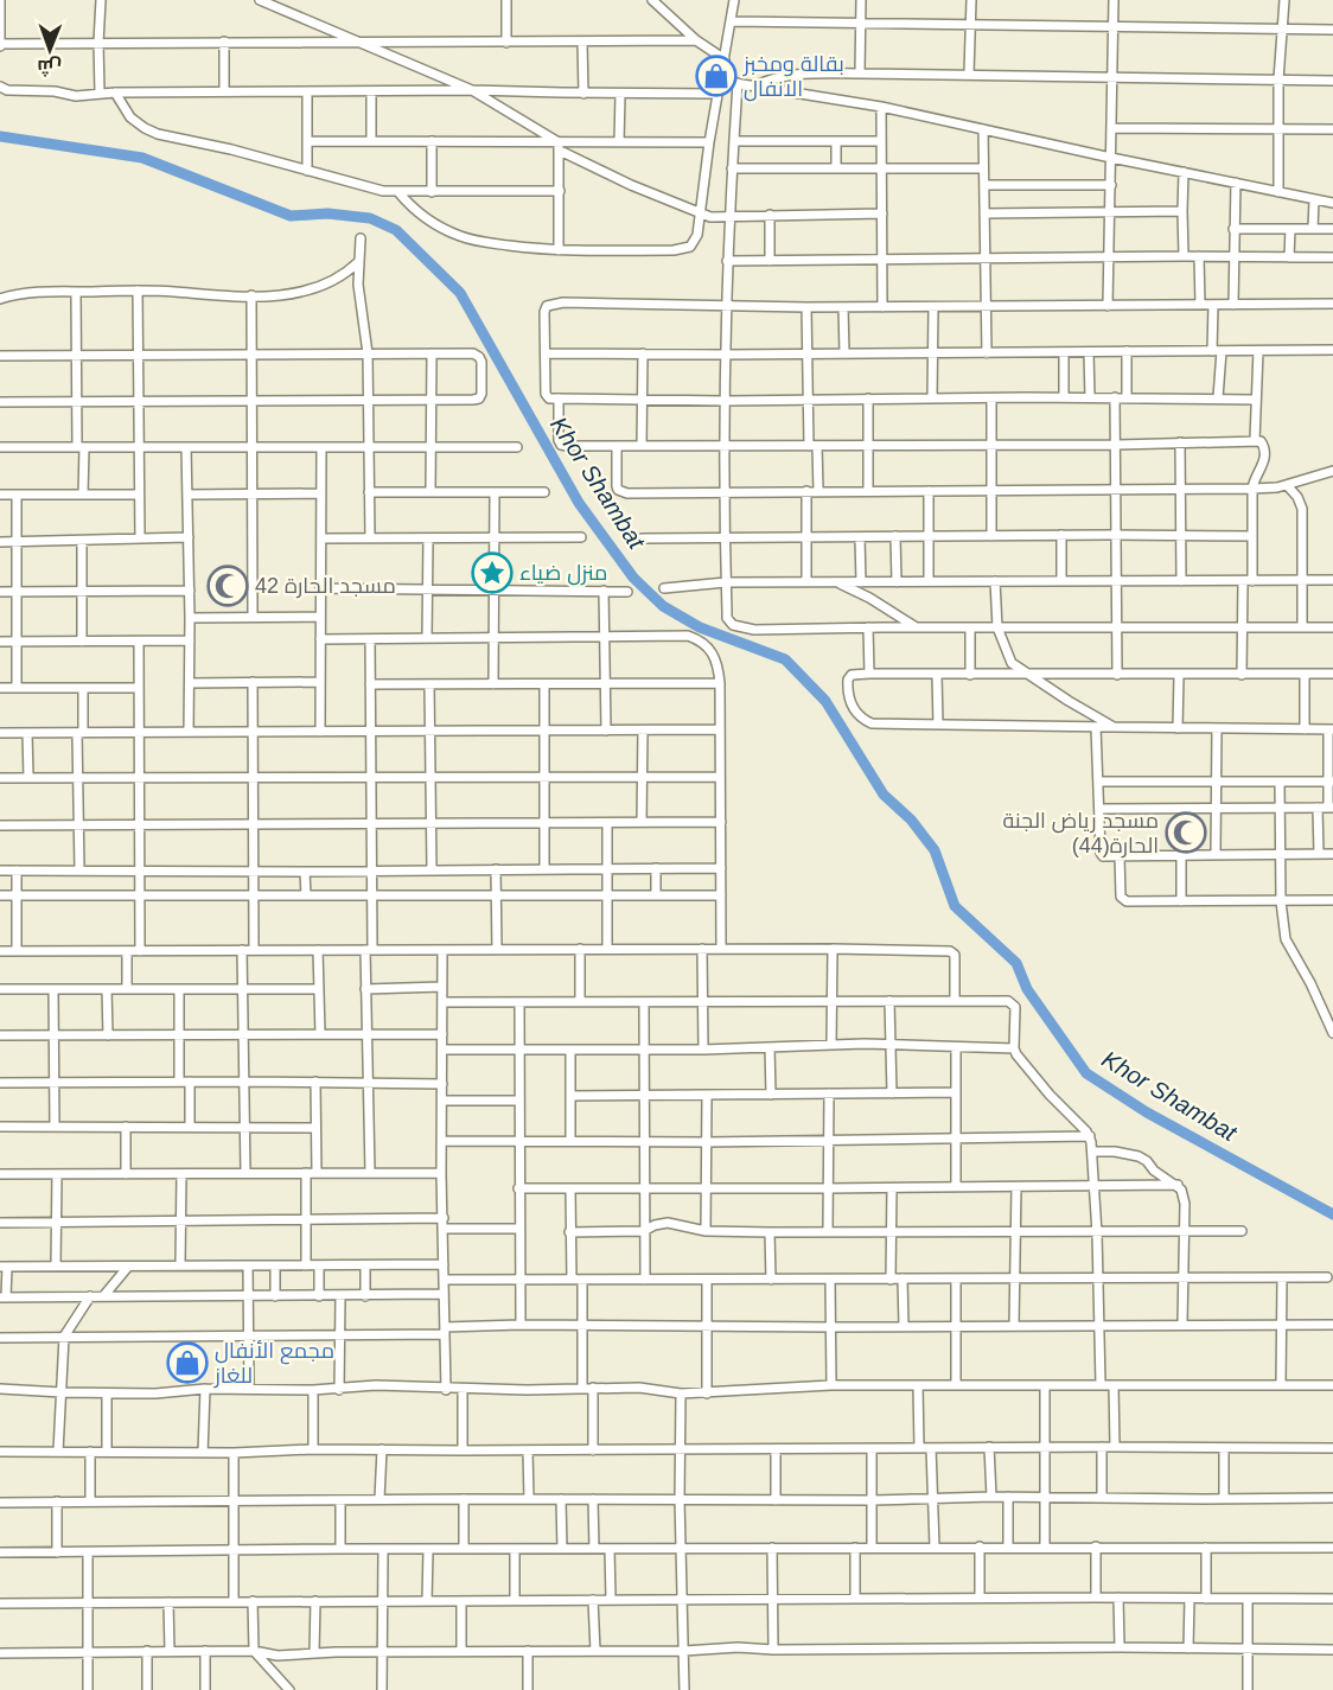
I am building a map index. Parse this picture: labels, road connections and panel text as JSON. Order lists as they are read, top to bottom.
{
  "water": ["Khor Shambat"],
  "places": {
    "shop": ["بقالة ومخبز الانفال", "مجمع الأنفال للغاز"],
    "place": ["منزل ضياء"],
    "mosque": ["مسجد الحارة 42", "مسجد رياض الجنة الحارة(44)"]
  },
  "north": "bottom"
}
